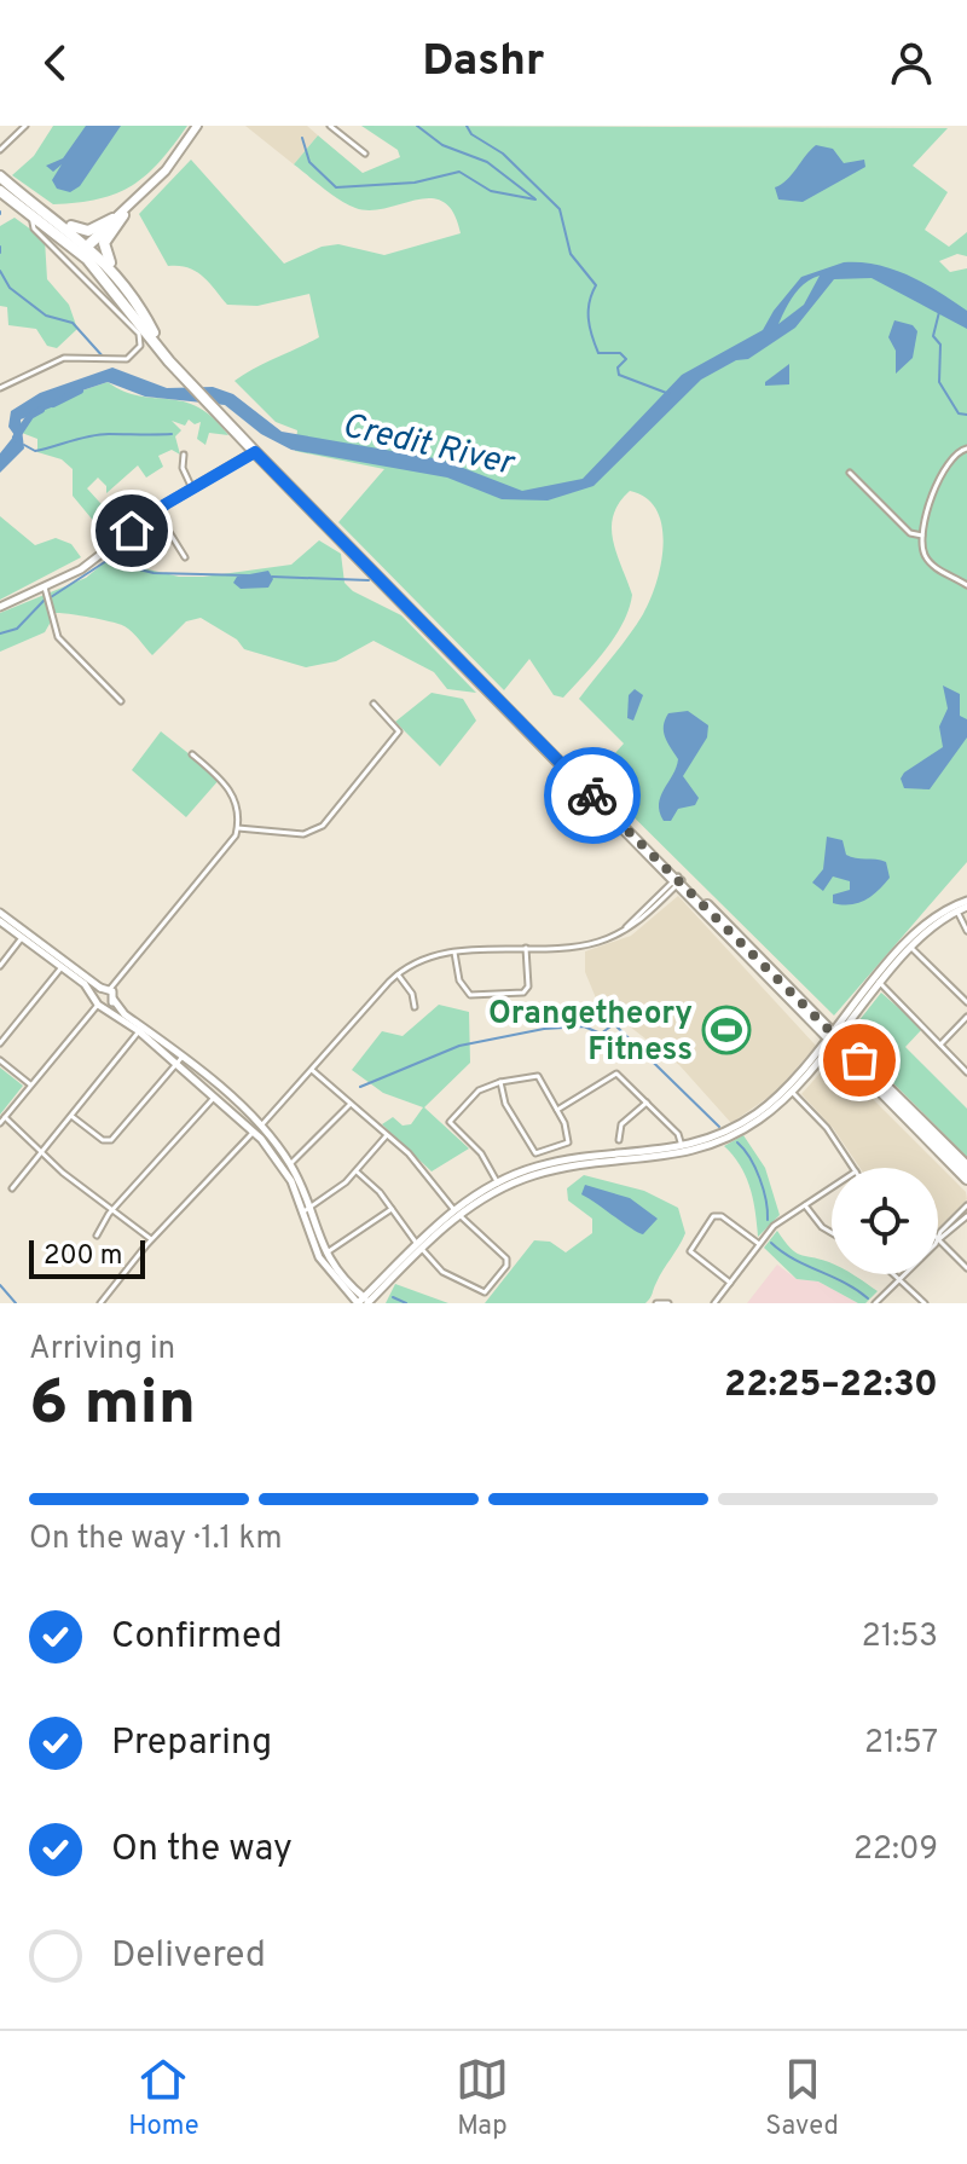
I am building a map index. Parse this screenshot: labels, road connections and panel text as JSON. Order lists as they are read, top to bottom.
{
  "water": ["Credit River"],
  "places": {
    "sports": ["Orangetheory Fitness"]
  },
  "scale_bar": "200 m",
  "page": {
    "header": "Dashr",
    "scale": "200 m",
    "heading": ["6 min", "Arriving in", "22:25–22:30"],
    "bar": "On the way · 1.1 km",
    "list": [
      ["Confirmed", "21:53"],
      ["Preparing", "21:57"],
      ["On the way", "22:09"],
      "Delivered"
    ],
    "tabs": ["Home", "Map", "Saved"]
  }
}
